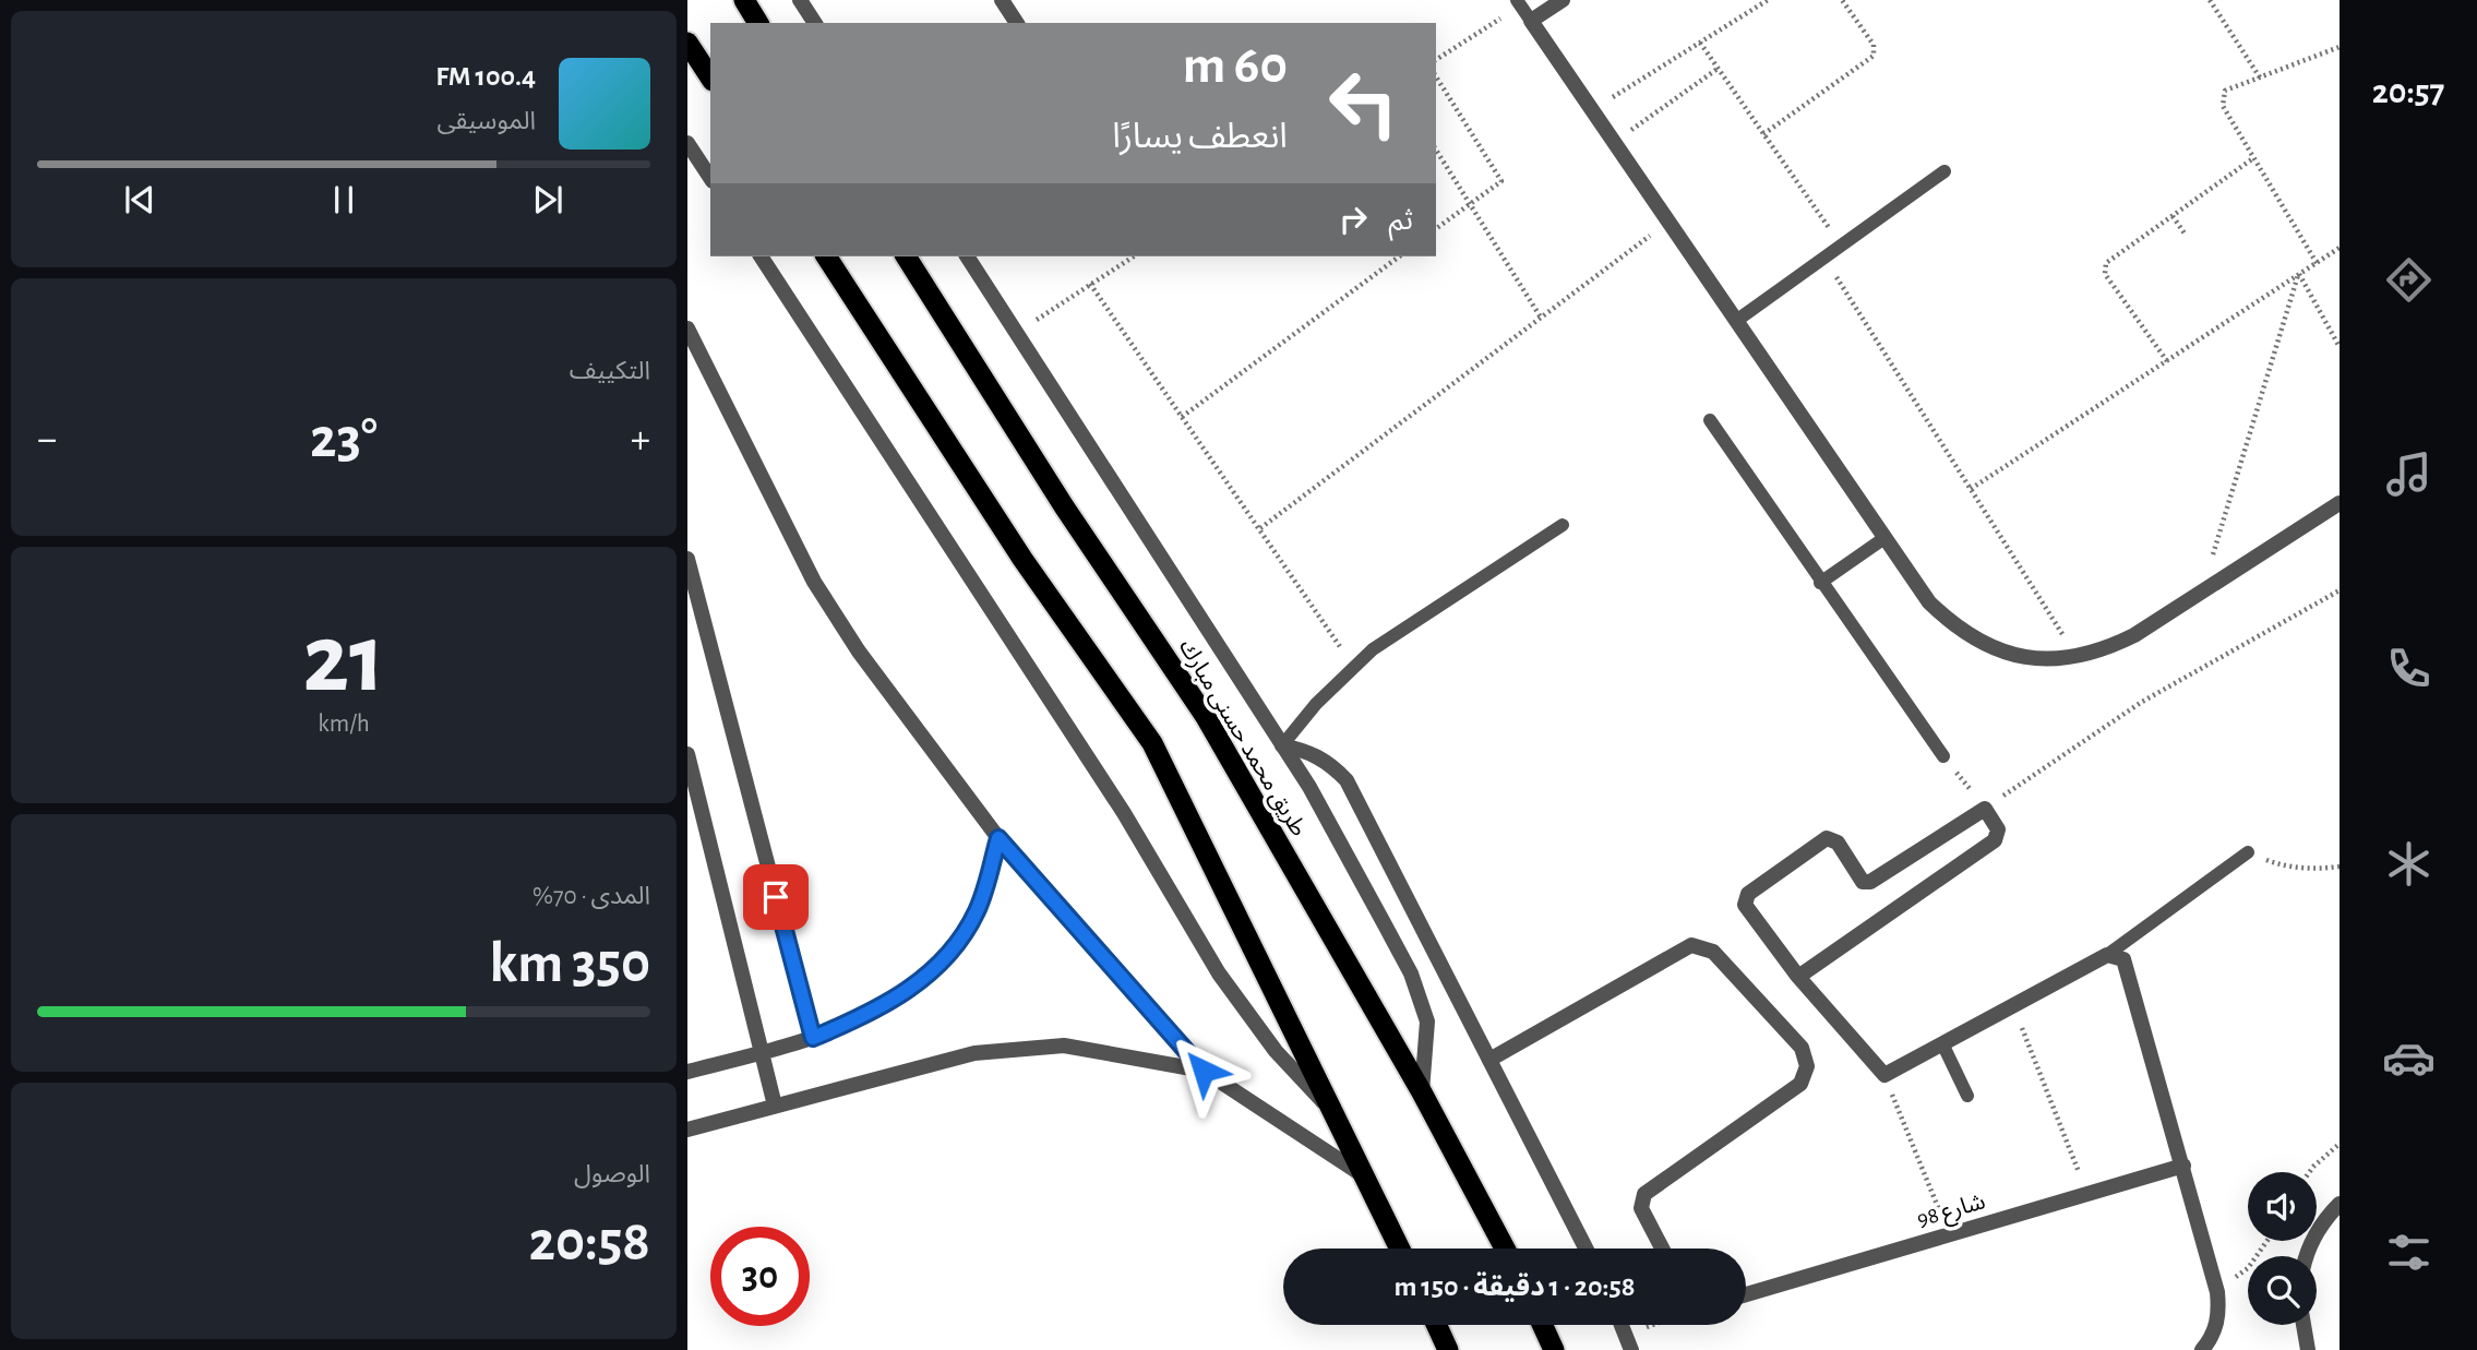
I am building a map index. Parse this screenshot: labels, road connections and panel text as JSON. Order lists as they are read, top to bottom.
{
  "streets": {
    "highway": ["طريق محمد حسنى مبارك"],
    "street": ["شارع 98"]
  },
  "page": {
    "tabs": "20:57",
    "turn": ["60 m", "انعطف يسارًا"],
    "song": ["100.4 FM", "الموسيقى"],
    "then": "ثم",
    "tile": [
      "التكييف",
      ["21", "km/h"],
      ["المدى · 70%", "350 km"],
      ["الوصول", "20:58"]
    ],
    "heat": ["−", "23°", "+"],
    "limit": "30",
    "trip": "20:58 · 1 دقيقة · 150 m"
  }
}
